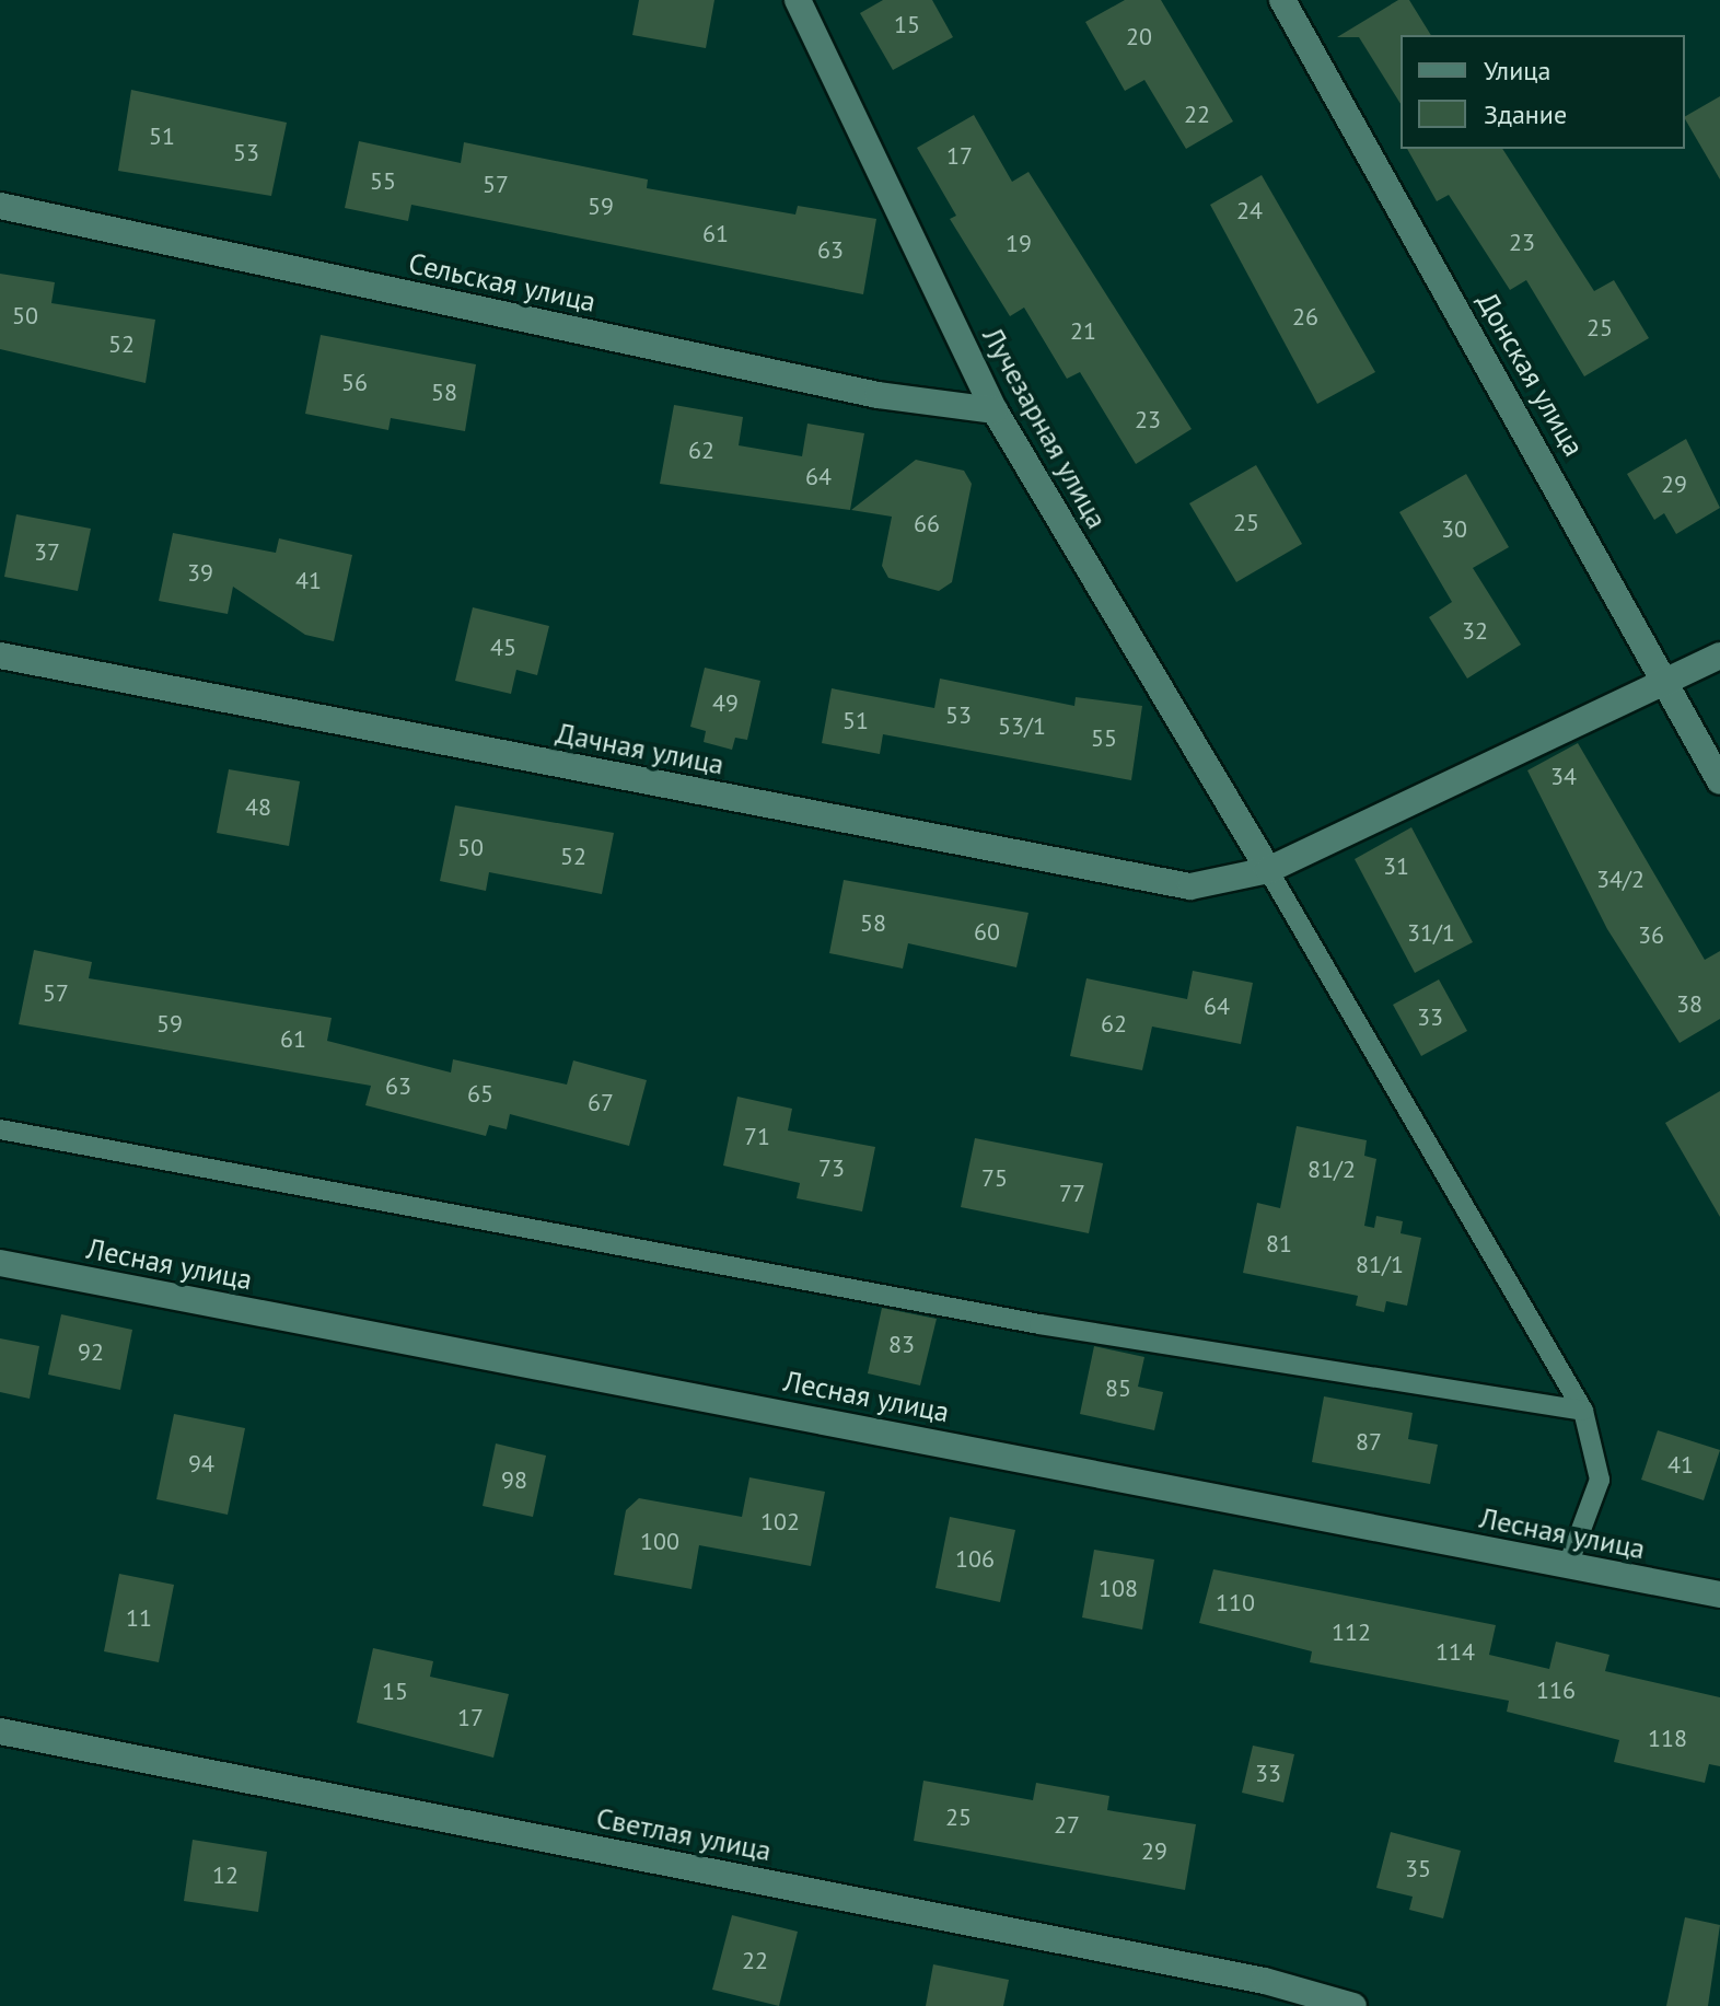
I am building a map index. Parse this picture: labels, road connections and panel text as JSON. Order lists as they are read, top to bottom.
{
  "streets": {
    "street": [
      "Сельская улица",
      "Донская улица",
      "Лучезарная улица",
      "Дачная улица",
      "Лесная улица",
      "Светлая улица"
    ]
  },
  "crossings": [
    ["Сельская улица", "Лучезарная улица"],
    ["Донская улица", "Дачная улица"],
    ["Лучезарная улица", "Дачная улица"]
  ],
  "house_numbers": [
    "15",
    "20",
    "22",
    "51",
    "53",
    "17",
    "55",
    "57",
    "59",
    "24",
    "61",
    "23",
    "19",
    "63",
    "50",
    "26",
    "25",
    "21",
    "52",
    "56",
    "58",
    "23",
    "62",
    "64",
    "29",
    "25",
    "66",
    "30",
    "37",
    "39",
    "41",
    "32",
    "45",
    "49",
    "53",
    "51",
    "53/1",
    "55",
    "34",
    "48",
    "50",
    "52",
    "31",
    "34/2",
    "58",
    "60",
    "31/1",
    "36",
    "57",
    "38",
    "64",
    "33",
    "59",
    "62",
    "61",
    "63",
    "65",
    "67",
    "71",
    "73",
    "81/2",
    "75",
    "77",
    "81",
    "81/1",
    "83",
    "92",
    "85",
    "87",
    "94",
    "41",
    "98",
    "102",
    "100",
    "106",
    "108",
    "110",
    "11",
    "112",
    "114",
    "116",
    "15",
    "17",
    "118",
    "33",
    "25",
    "27",
    "29",
    "35",
    "12",
    "22"
  ],
  "legend": ["Улица", "Здание"]
}
